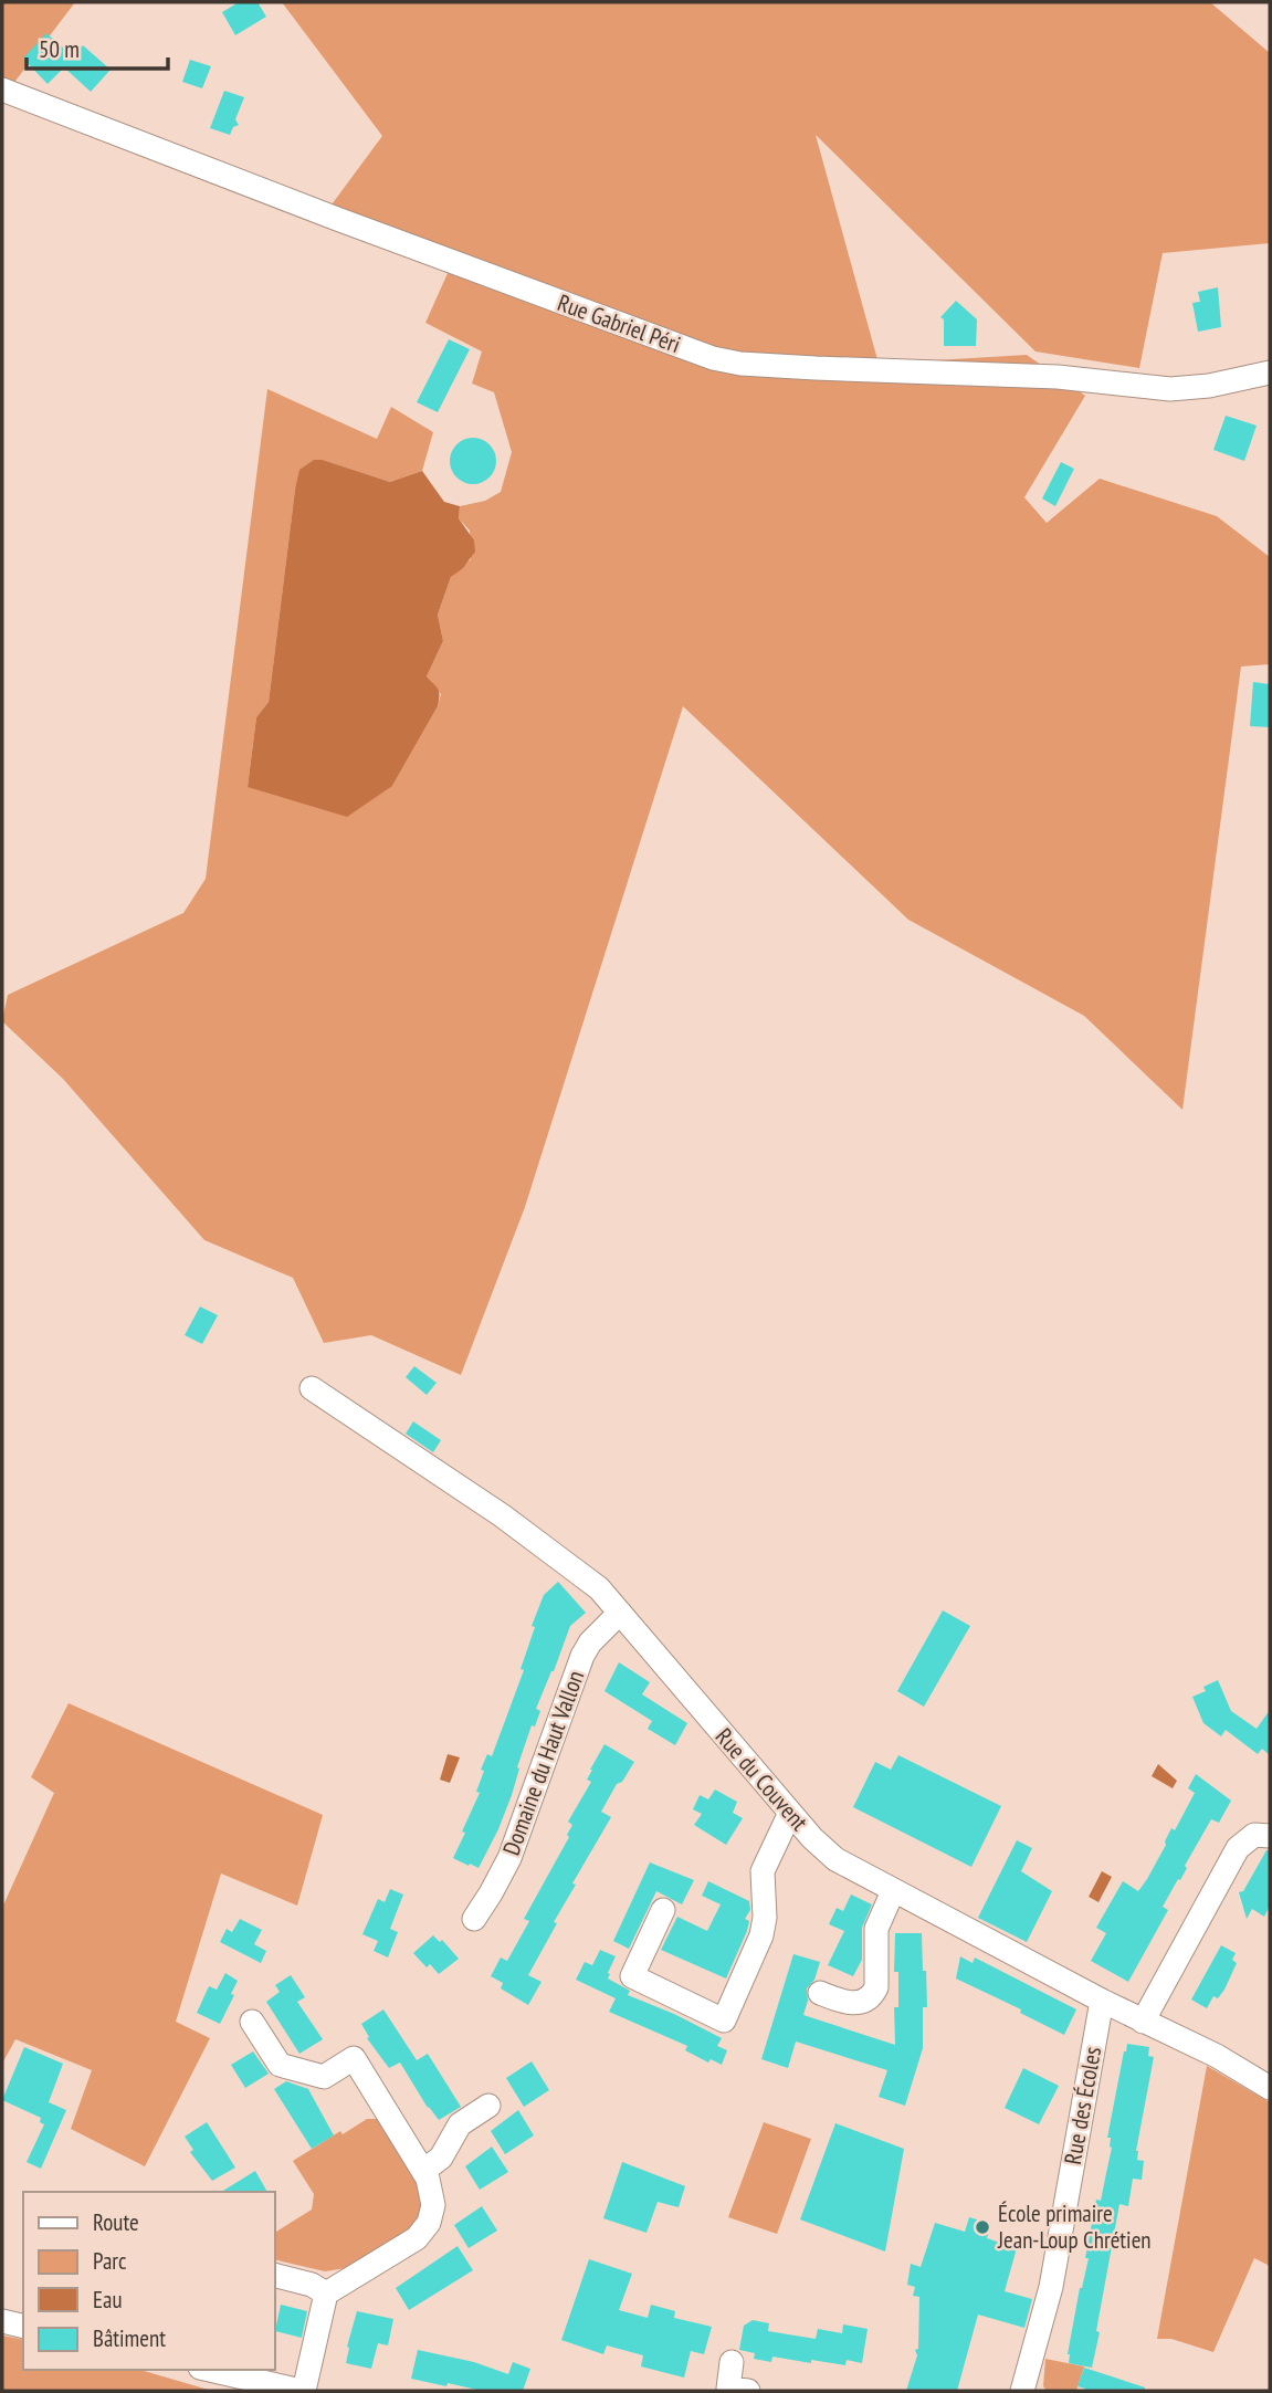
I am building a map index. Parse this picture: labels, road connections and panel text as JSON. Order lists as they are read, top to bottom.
{
  "streets": {
    "street": [
      "Rue Gabriel Péri",
      "Domaine du Haut Vallon",
      "Rue du Couvent",
      "Rue des Écoles"
    ]
  },
  "crossings": [
    ["Domaine du Haut Vallon", "Rue du Couvent"],
    ["Rue du Couvent", "Rue des Écoles"]
  ],
  "places": ["École primaire Jean-Loup Chrétien"],
  "legend": [
    "Route",
    "Parc",
    "Eau",
    "Bâtiment"
  ],
  "scale_bar": "50 m"
}
